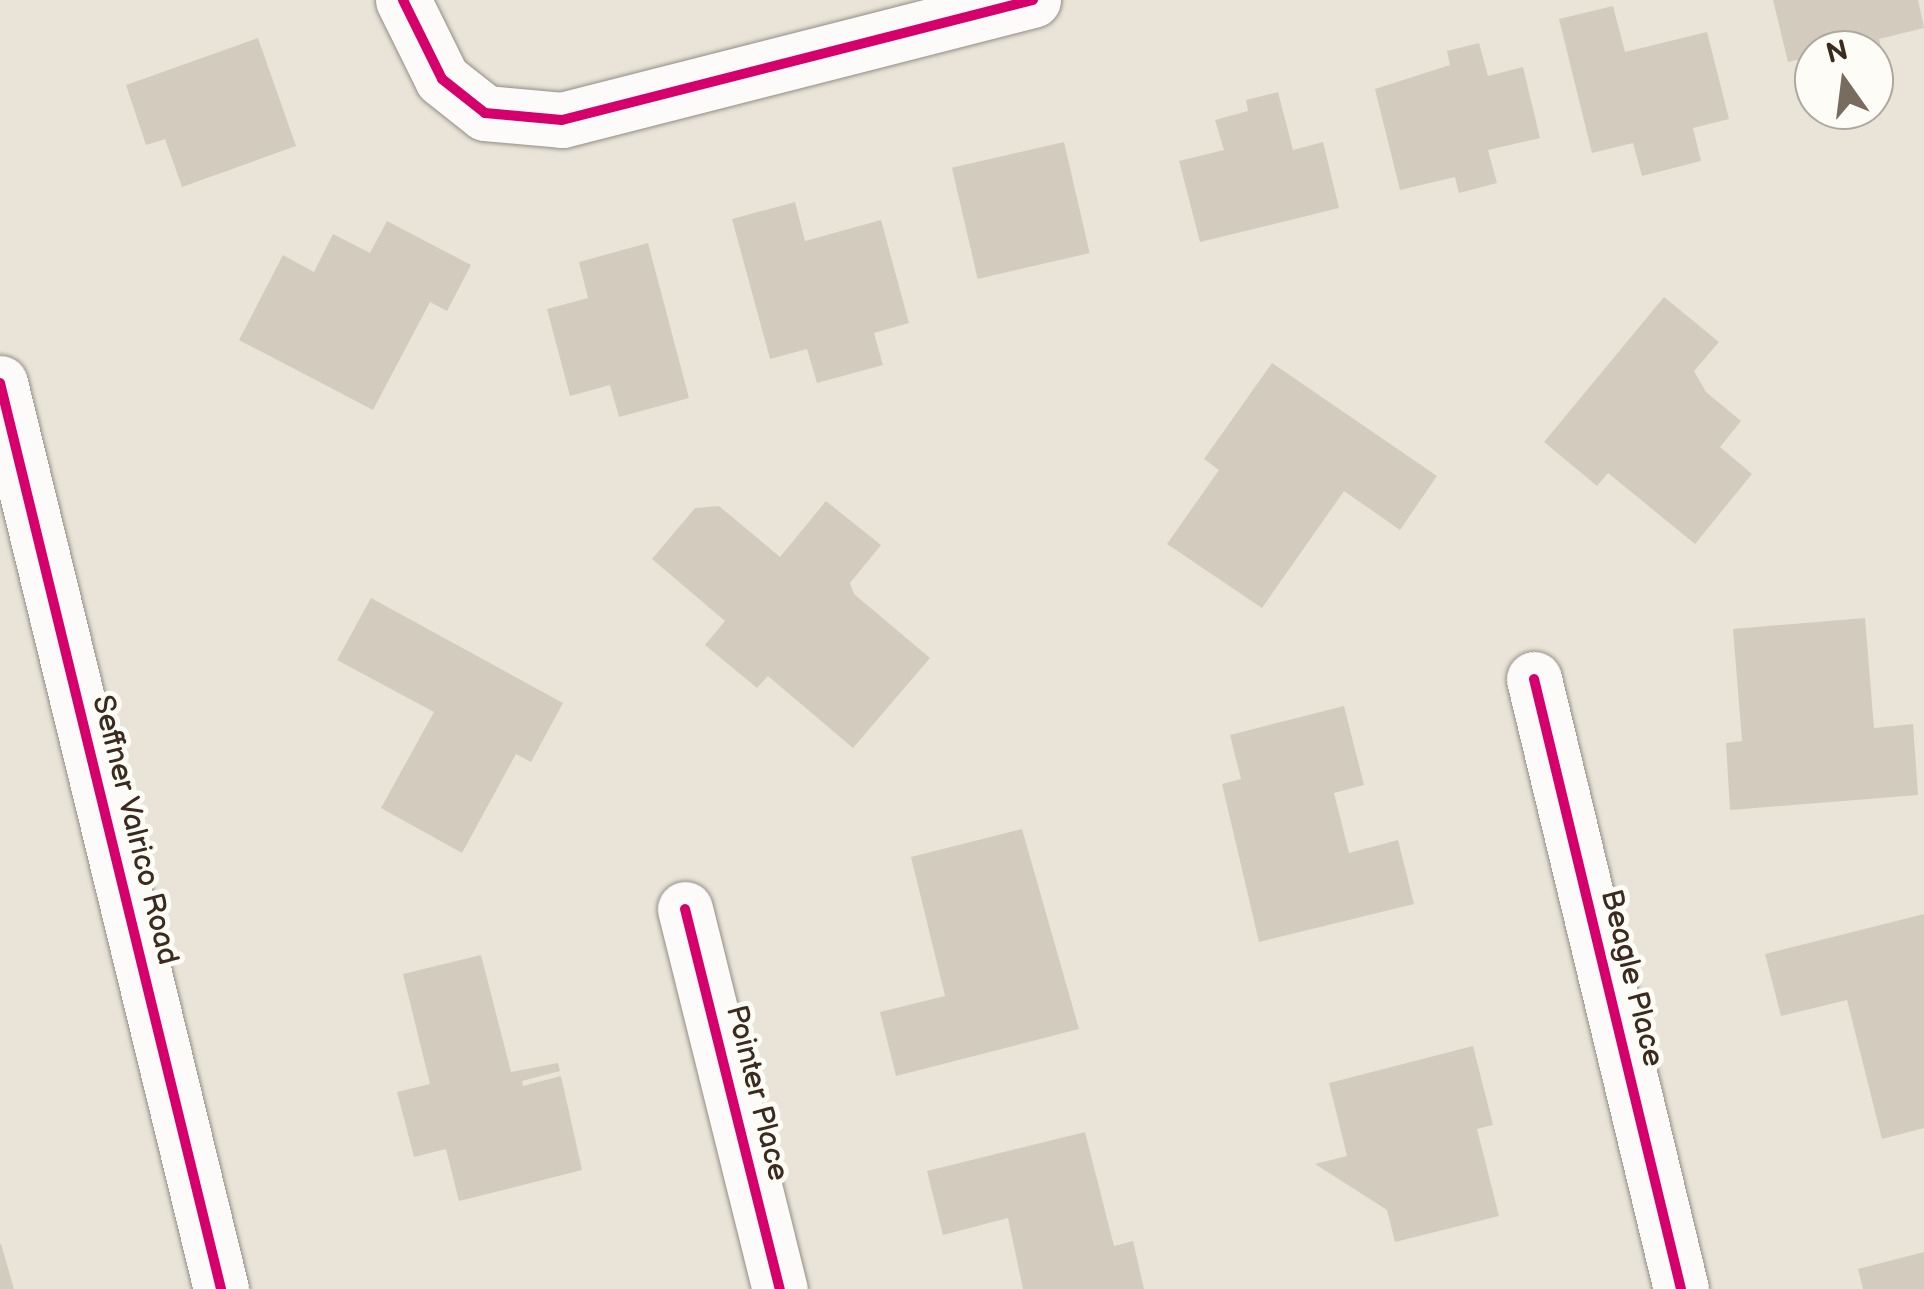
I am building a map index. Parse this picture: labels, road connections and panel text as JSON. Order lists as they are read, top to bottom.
{
  "streets": {
    "street": ["Seffner Valrico Road", "Beagle Place", "Pointer Place"]
  },
  "north": "top"
}
